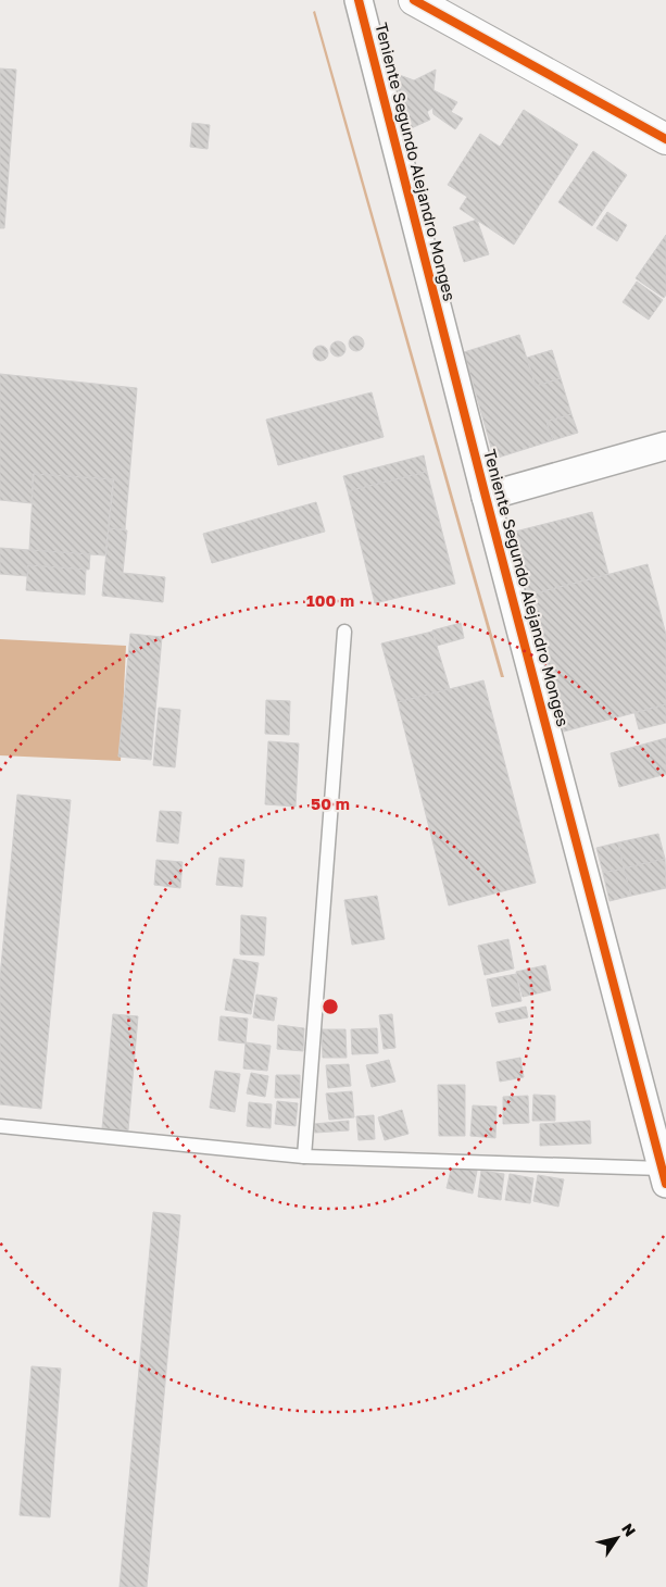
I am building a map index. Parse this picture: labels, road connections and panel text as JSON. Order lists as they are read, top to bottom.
{
  "streets": {
    "street": ["Teniente Segundo Alejandro Monges"]
  },
  "north": "top right",
  "rings": ["100 m", "50 m"]
}
